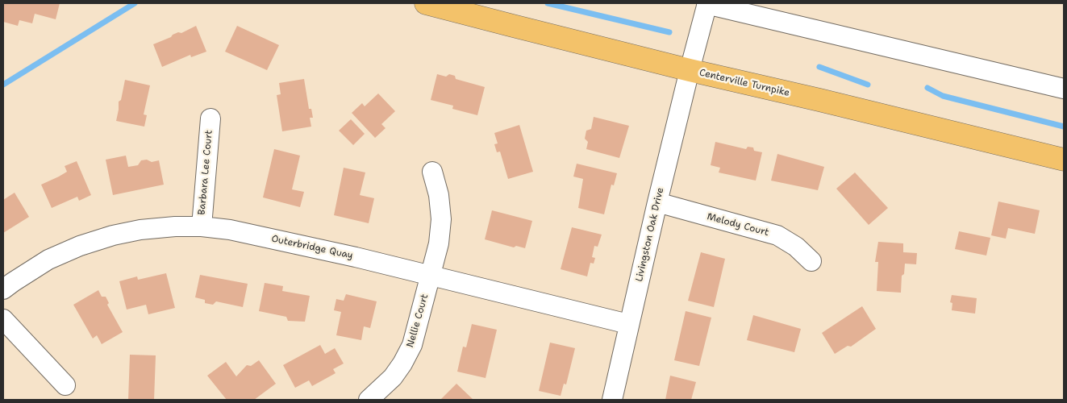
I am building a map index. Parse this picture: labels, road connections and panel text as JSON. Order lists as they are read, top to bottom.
{
  "streets": {
    "main road": ["Centerville Turnpike"],
    "street": [
      "Barbara Lee Court",
      "Melody Court",
      "Livingston Oak Drive",
      "Outerbridge Quay",
      "Nellie Court"
    ]
  },
  "crossings": [
    ["Centerville Turnpike", "Livingston Oak Drive"],
    ["Barbara Lee Court", "Outerbridge Quay"],
    ["Melody Court", "Livingston Oak Drive"],
    ["Livingston Oak Drive", "Outerbridge Quay"],
    ["Outerbridge Quay", "Nellie Court"]
  ]
}
